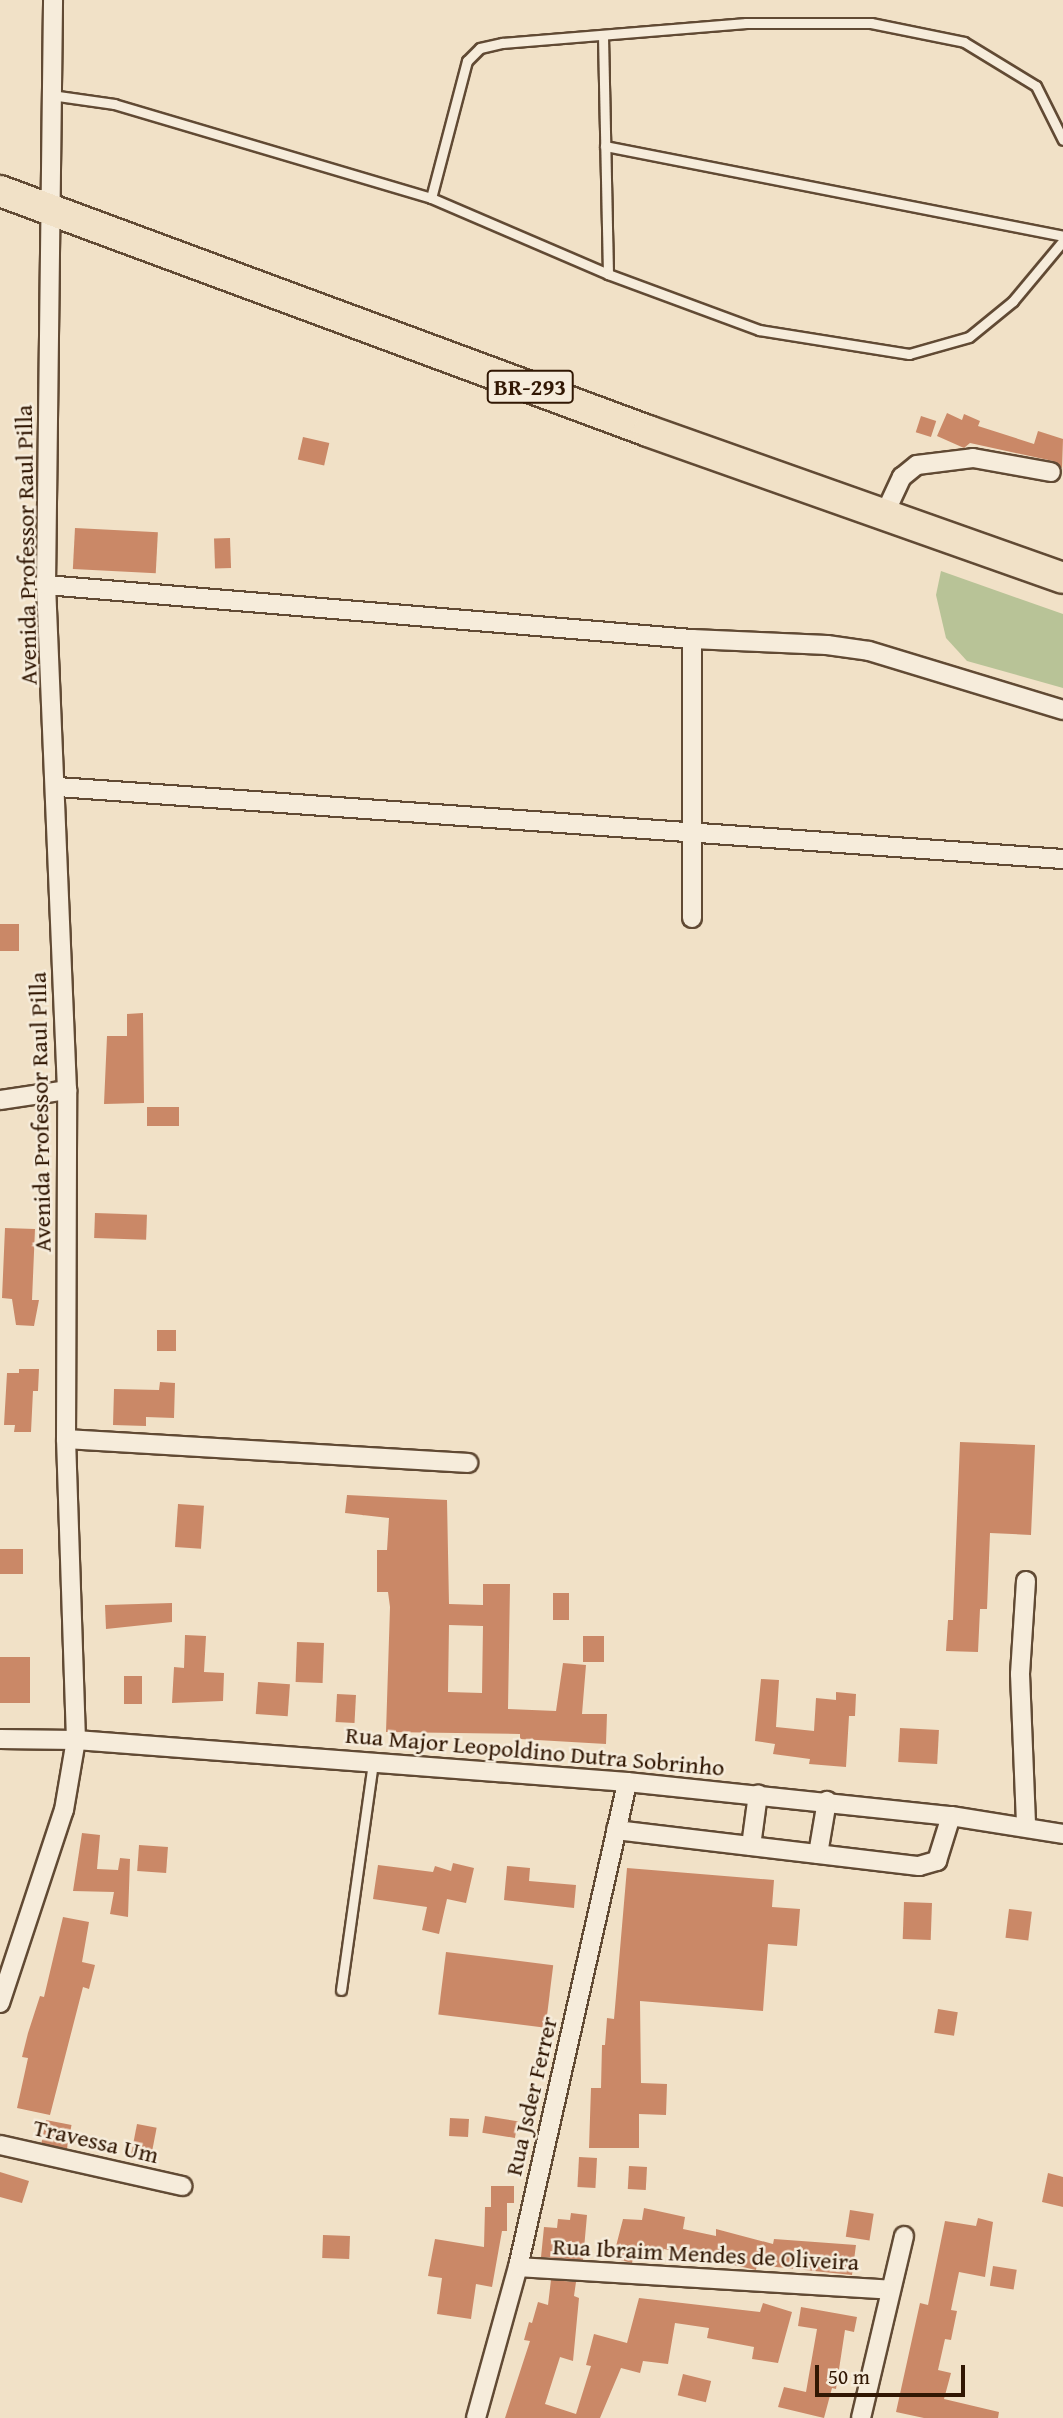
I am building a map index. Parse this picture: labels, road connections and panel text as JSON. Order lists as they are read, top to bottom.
{
  "streets": {
    "highway": ["BR-293"],
    "street": [
      "Avenida Professor Raul Pilla",
      "Rua Major Leopoldino Dutra Sobrinho",
      "Rua Jsder Ferrer",
      "Travessa Um",
      "Rua Ibraim Mendes de Oliveira"
    ]
  },
  "crossings": [
    ["BR-293", "Avenida Professor Raul Pilla"],
    ["Avenida Professor Raul Pilla", "Rua Major Leopoldino Dutra Sobrinho"],
    ["Rua Major Leopoldino Dutra Sobrinho", "Rua Jsder Ferrer"],
    ["Rua Jsder Ferrer", "Rua Ibraim Mendes de Oliveira"]
  ],
  "scale_bar": "50 m"
}
